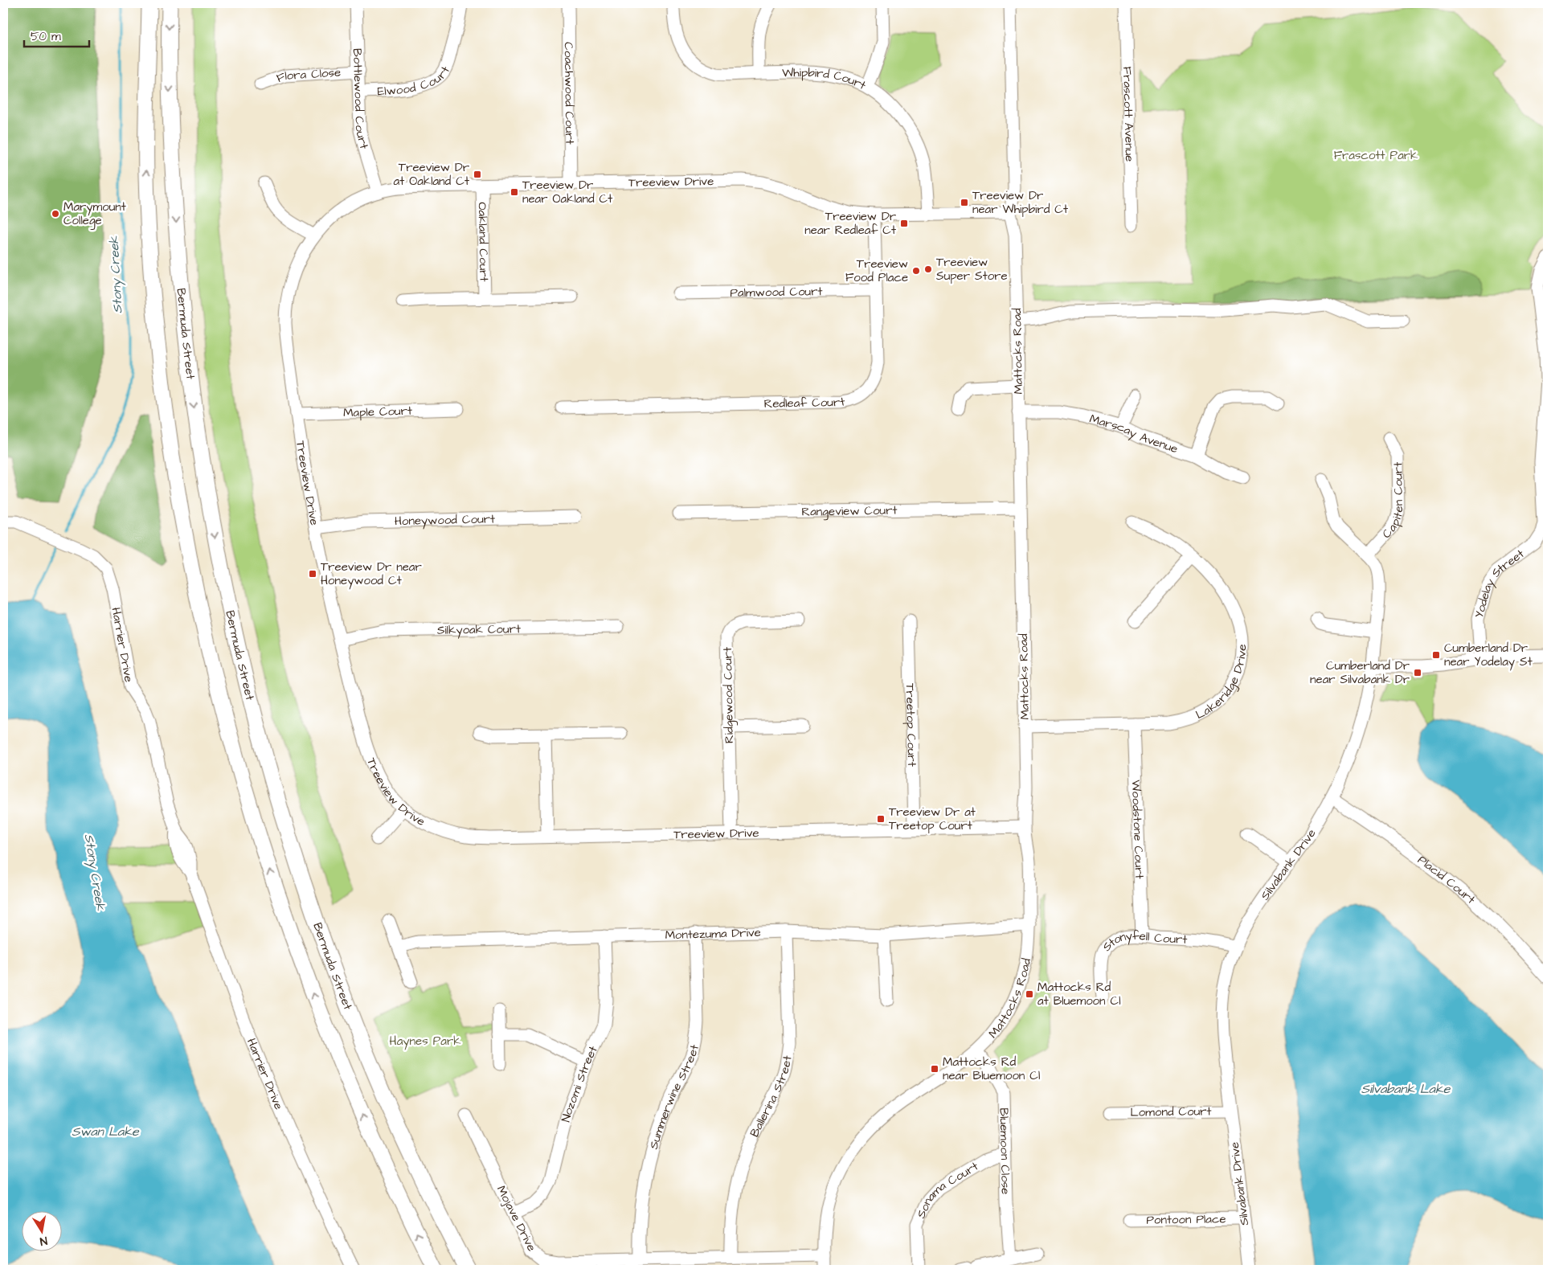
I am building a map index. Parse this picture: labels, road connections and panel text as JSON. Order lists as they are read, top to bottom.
{
  "streets": {
    "main road": ["Bermuda Street"],
    "street": [
      "Flora Close",
      "Elwood Court",
      "Whipbird Court",
      "Coachwood Court",
      "Bottlewood Court",
      "Frascott Avenue",
      "Treeview Drive",
      "Oakland Court",
      "Palmwood Court",
      "Mattocks Road",
      "Redleaf Court",
      "Maple Court",
      "Marscay Avenue",
      "Capiten Court",
      "Rangeview Court",
      "Honeywood Court",
      "Yodelay Street",
      "Silkyoak Court",
      "Harrier Drive",
      "Lakeridge Drive",
      "Ridgewood Court",
      "Treetop Court",
      "Woodstone Court",
      "Silvabank Drive",
      "Placid Court",
      "Montezuma Drive",
      "Stonyfell Court",
      "Nozomi Street",
      "Ballerina Street",
      "Summerwine Street",
      "Lomond Court",
      "Bluemoon Close",
      "Sonama Court",
      "Mojave Drive",
      "Pontoon Place"
    ]
  },
  "crossings": [
    ["Flora Close", "Bottlewood Court"],
    ["Elwood Court", "Bottlewood Court"],
    ["Whipbird Court", "Treeview Drive"],
    ["Coachwood Court", "Treeview Drive"],
    ["Bottlewood Court", "Treeview Drive"],
    ["Treeview Drive", "Oakland Court"],
    ["Treeview Drive", "Mattocks Road"],
    ["Treeview Drive", "Redleaf Court"],
    ["Treeview Drive", "Maple Court"],
    ["Treeview Drive", "Honeywood Court"],
    ["Treeview Drive", "Silkyoak Court"],
    ["Treeview Drive", "Ridgewood Court"],
    ["Treeview Drive", "Treetop Court"],
    ["Palmwood Court", "Redleaf Court"],
    ["Mattocks Road", "Marscay Avenue"],
    ["Mattocks Road", "Rangeview Court"],
    ["Mattocks Road", "Lakeridge Drive"],
    ["Mattocks Road", "Montezuma Drive"],
    ["Mattocks Road", "Bluemoon Close"],
    ["Mattocks Road", "Mojave Drive"],
    ["Capiten Court", "Silvabank Drive"],
    ["Lakeridge Drive", "Woodstone Court"],
    ["Woodstone Court", "Stonyfell Court"],
    ["Silvabank Drive", "Placid Court"],
    ["Silvabank Drive", "Stonyfell Court"],
    ["Silvabank Drive", "Lomond Court"],
    ["Silvabank Drive", "Pontoon Place"],
    ["Montezuma Drive", "Nozomi Street"],
    ["Montezuma Drive", "Ballerina Street"],
    ["Montezuma Drive", "Summerwine Street"],
    ["Nozomi Street", "Mojave Drive"],
    ["Ballerina Street", "Mojave Drive"],
    ["Summerwine Street", "Mojave Drive"],
    ["Bluemoon Close", "Sonama Court"]
  ],
  "water": ["Stony Creek", "Silvabank Lake", "Swan Lake"],
  "parks": ["Frascott Park", "Haynes Park"],
  "places": {
    "transit": [
      "Treeview Dr at Oakland Ct",
      "Treeview Dr near Oakland Ct",
      "Treeview Dr near Whipbird Ct",
      "Treeview Dr near Redleaf Ct",
      "Treeview Dr near Honeywood Ct",
      "Cumberland Dr near Yodelay St",
      "Cumberland Dr near Silvabank Dr",
      "Treeview Dr at Treetop Court",
      "Mattocks Rd at Bluemoon Cl",
      "Mattocks Rd near Bluemoon Cl"
    ],
    "other": ["Marymount College", "Treeview Super Store", "Treeview Food Place"]
  },
  "scale_bar": "50 m",
  "north": "bottom"
}
